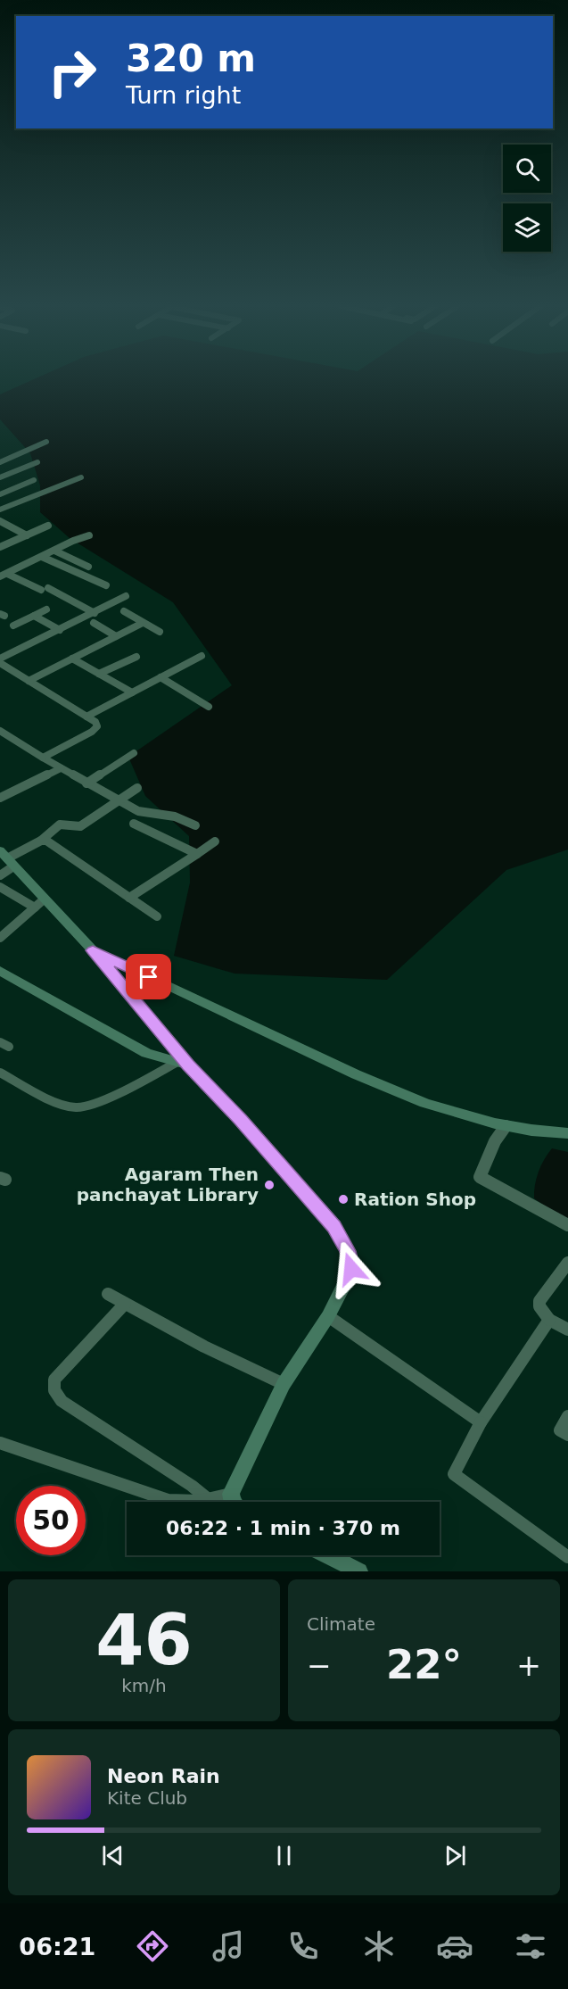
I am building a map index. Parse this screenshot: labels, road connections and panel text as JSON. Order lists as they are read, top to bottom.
{
  "places": ["Agaram Then panchayat Library", "Ration Shop"],
  "page": {
    "turn": ["320 m", "Turn right"],
    "limit": "50",
    "trip": "06:22 · 1 min · 370 m",
    "tile": [
      ["46", "km/h"],
      "Climate"
    ],
    "heat": ["−", "22°", "+"],
    "song": ["Neon Rain", "Kite Club"],
    "tabs": "06:21"
  }
}
